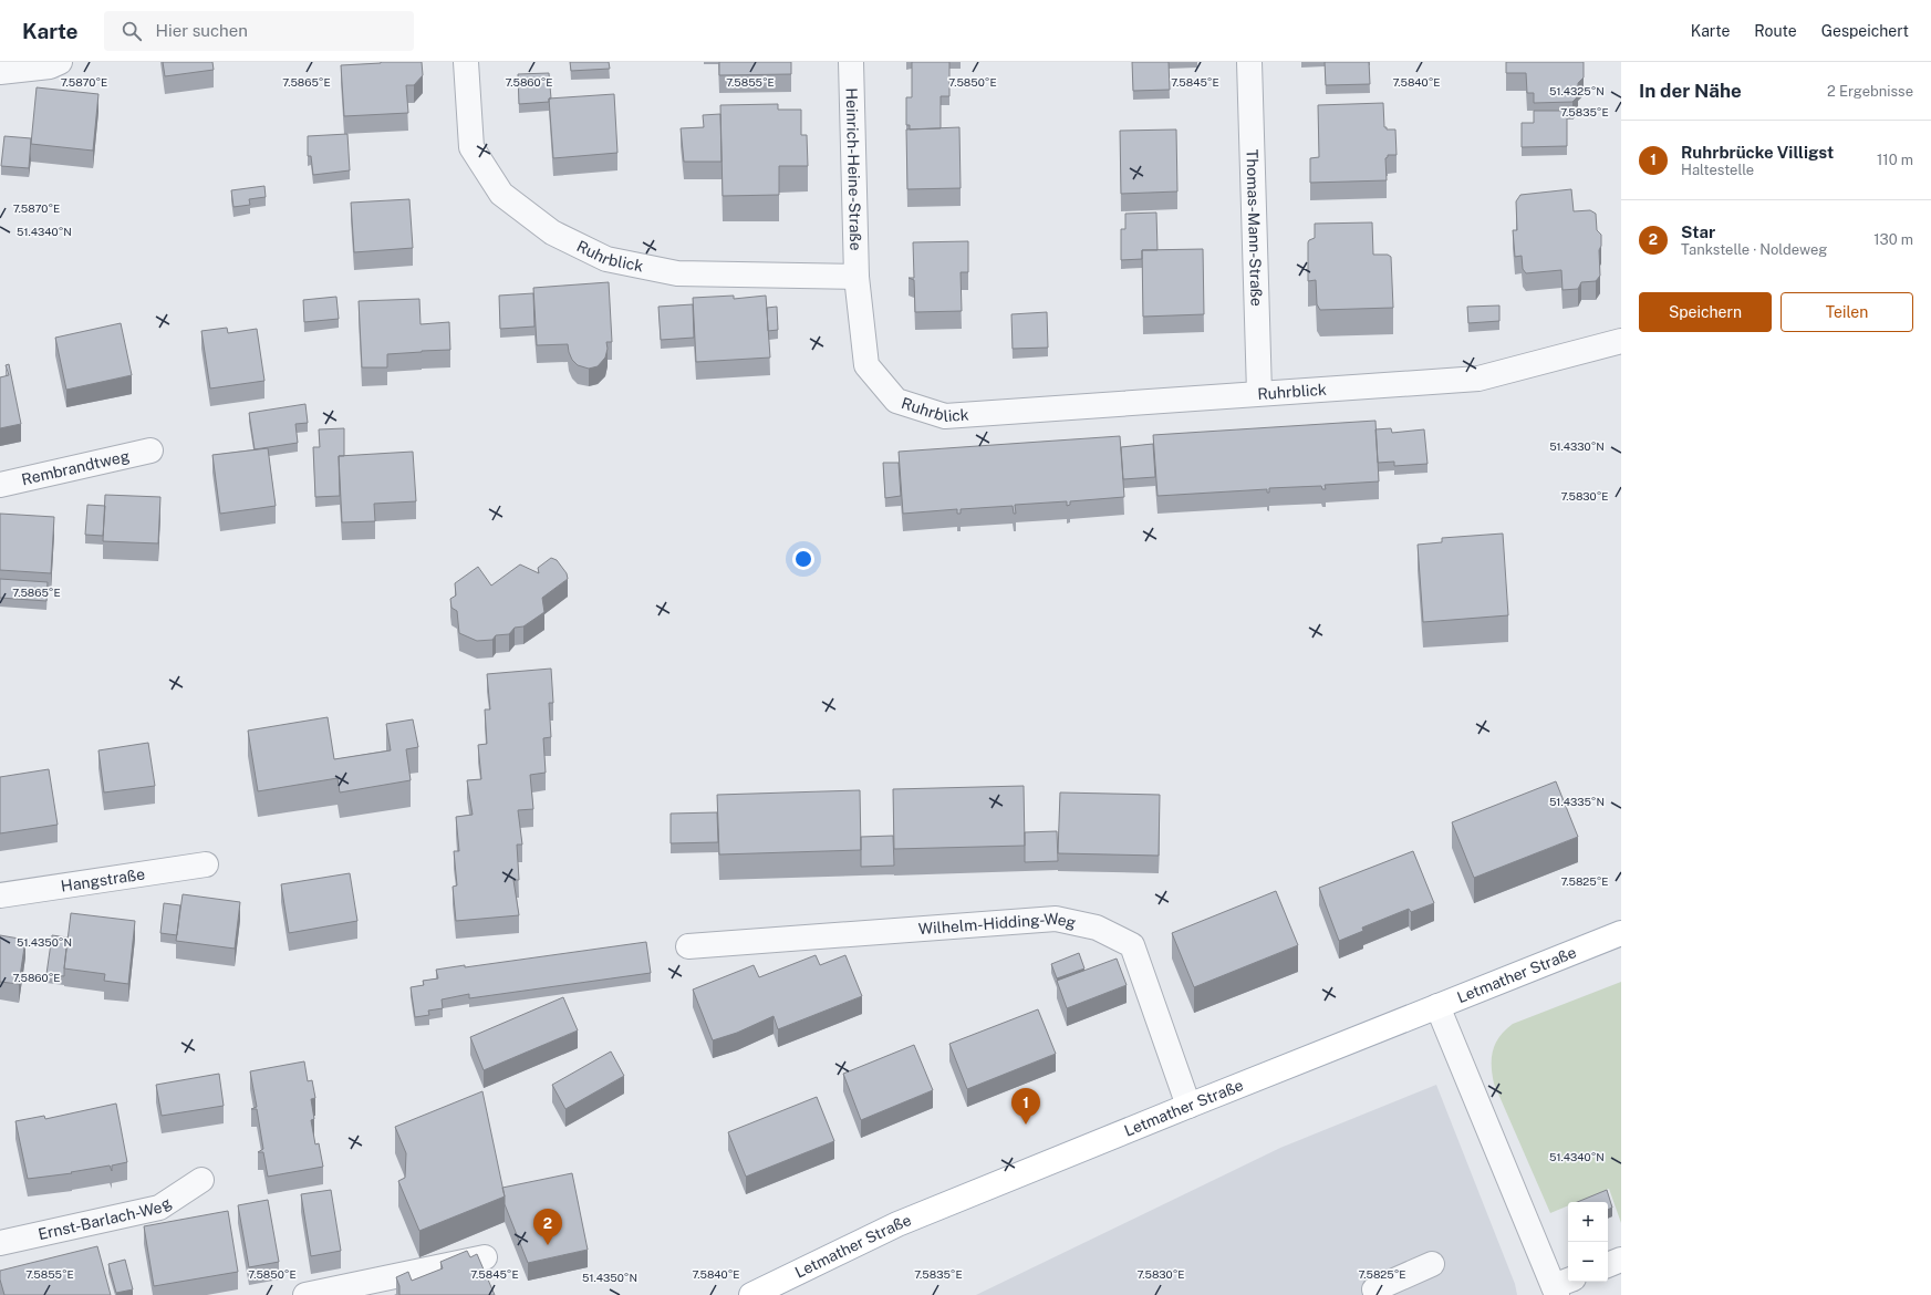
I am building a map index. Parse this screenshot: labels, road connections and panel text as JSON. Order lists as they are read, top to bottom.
{
  "streets": {
    "main road": ["Letmather Straße"],
    "street": [
      "Heinrich-Heine-Straße",
      "Thomas-Mann-Straße",
      "Ruhrblick",
      "Rembrandtweg",
      "Hangstraße",
      "Wilhelm-Hidding-Weg",
      "Ernst-Barlach-Weg"
    ]
  },
  "crossings": [
    ["Heinrich-Heine-Straße", "Ruhrblick"],
    ["Thomas-Mann-Straße", "Ruhrblick"],
    ["Wilhelm-Hidding-Weg", "Letmather Straße"]
  ],
  "page": {
    "header": "Karte",
    "search": "Hier suchen",
    "nav": ["Karte", "Route", "Gespeichert"],
    "heading": ["In der Nähe", "2 Ergebnisse"],
    "list": [
      {
        "mark": "1",
        "name": "Ruhrbrücke Villigst",
        "note": "Haltestelle",
        "value": "110 m"
      },
      {
        "mark": "2",
        "name": "Star",
        "note": "Tankstelle · Noldeweg",
        "value": "130 m"
      }
    ],
    "buttons": ["Speichern", "Teilen"],
    "pins": ["1", "2"],
    "map_buttons": ["+", "−"]
  },
  "coordinates": [
    "7.5870°E",
    "7.5865°E",
    "7.5860°E",
    "7.5855°E",
    "7.5850°E",
    "7.5845°E",
    "7.5840°E",
    "51.4325°N",
    "7.5835°E",
    "51.4340°N",
    "51.4330°N",
    "7.5830°E",
    "51.4335°N",
    "7.5825°E",
    "51.4350°N"
  ]
}
